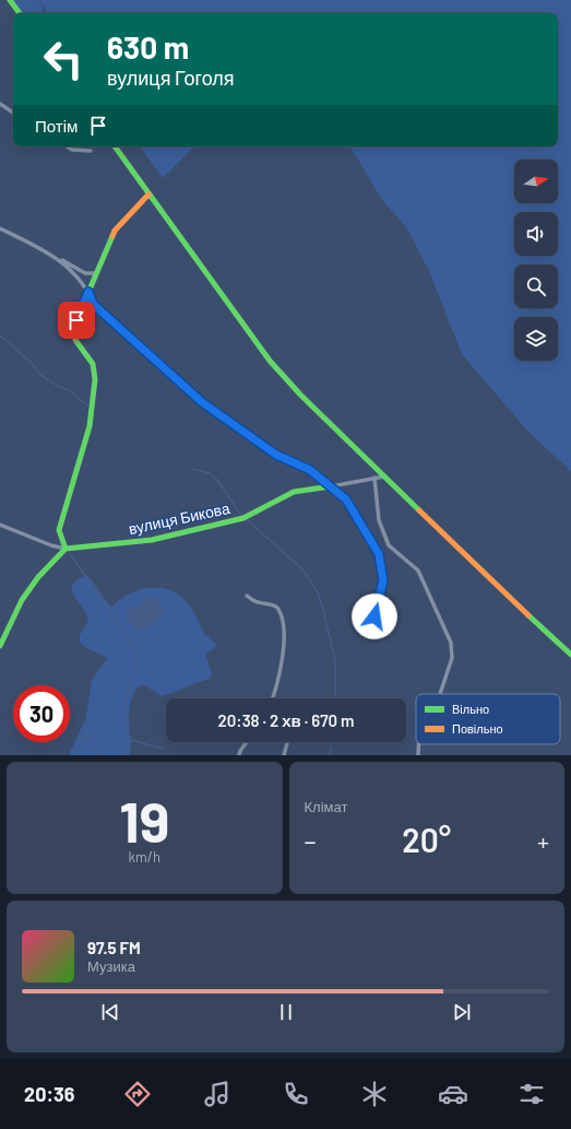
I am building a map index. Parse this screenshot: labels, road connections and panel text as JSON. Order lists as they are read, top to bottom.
{
  "streets": {
    "street": ["вулиця Бикова"]
  },
  "legend": ["Вільно", "Повільно"],
  "north": "right",
  "page": {
    "turn": ["630 m", "вулиця Гоголя"],
    "then": "Потім",
    "limit": "30",
    "trip": "20:38 · 2 хв · 670 m",
    "tile": [
      ["19", "km/h"],
      "Клімат"
    ],
    "heat": ["−", "20°", "+"],
    "song": ["97.5 FM", "Музика"],
    "tabs": "20:36"
  }
}
